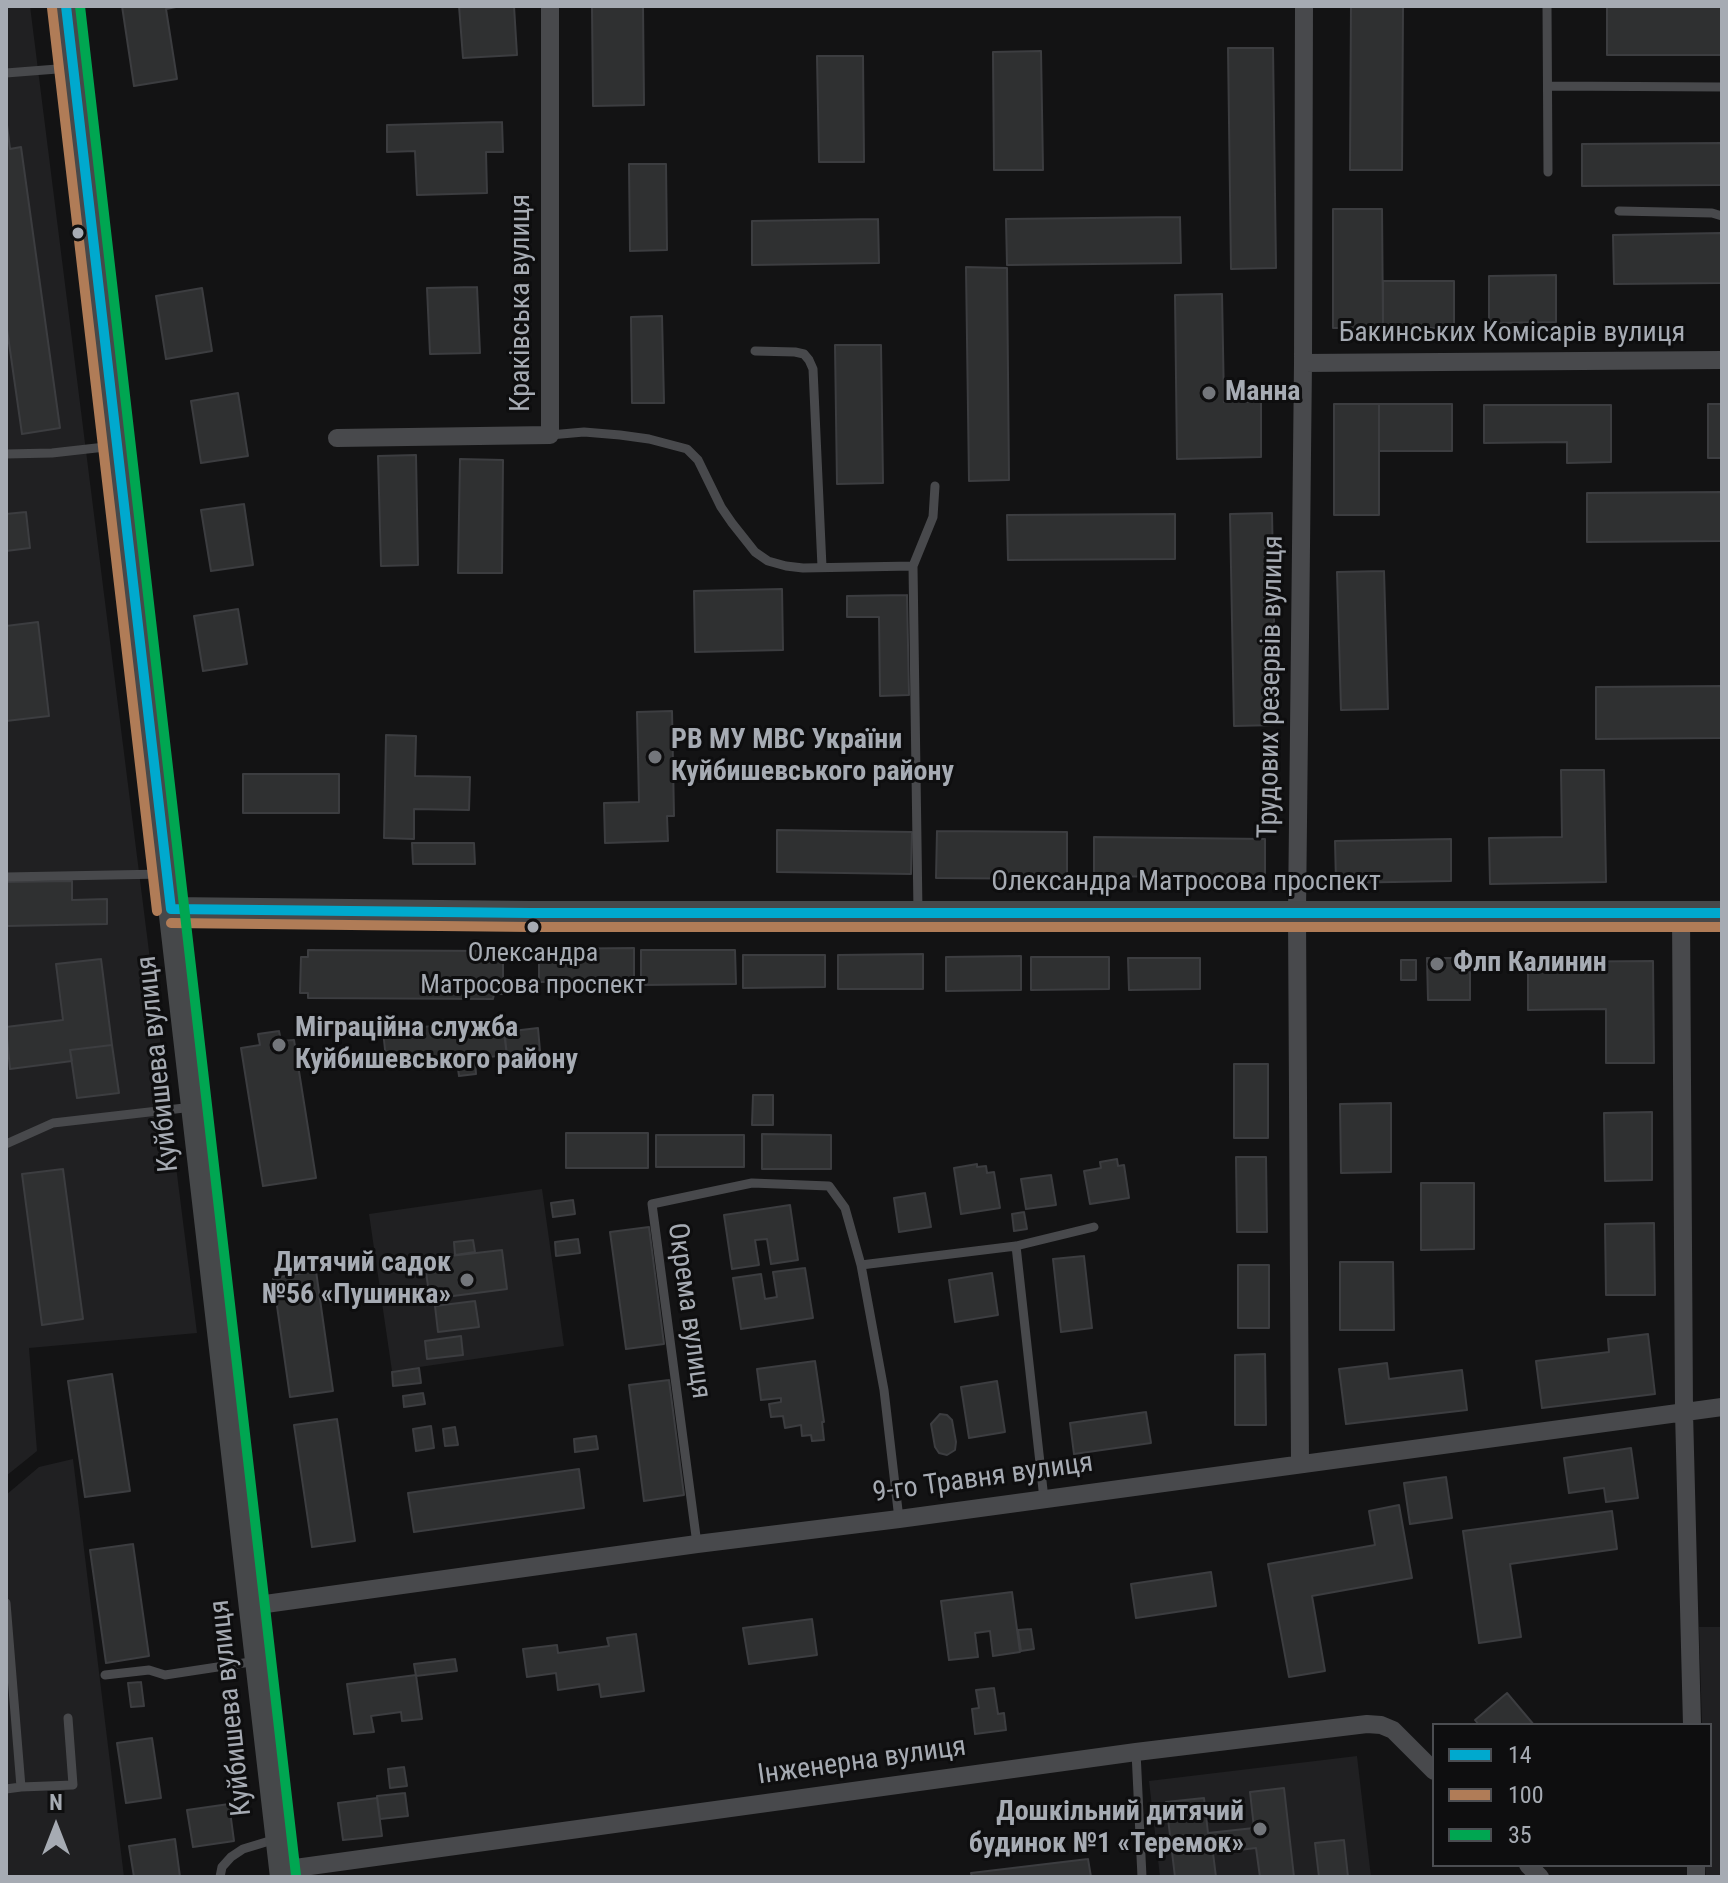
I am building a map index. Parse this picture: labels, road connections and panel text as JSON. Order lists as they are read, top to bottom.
{
  "streets": {
    "main road": ["Олександра Матросова проспект", "Куйбишева вулиця"],
    "street": [
      "Краківська вулиця",
      "Бакинських Комісарів вулиця",
      "Трудових резервів вулиця",
      "9-го Травня вулиця",
      "Інженерна вулиця"
    ],
    "lane": ["Окрема вулиця"]
  },
  "crossings": [
    ["Бакинських Комісарів вулиця", "Трудових резервів вулиця"],
    ["Трудових резервів вулиця", "Олександра Матросова проспект"],
    ["Трудових резервів вулиця", "9-го Травня вулиця"],
    ["Олександра Матросова проспект", "Куйбишева вулиця"],
    ["Куйбишева вулиця", "9-го Травня вулиця"],
    ["Куйбишева вулиця", "Інженерна вулиця"],
    ["Окрема вулиця", "9-го Травня вулиця"]
  ],
  "places": [
    "Манна",
    "РВ МУ МВС України Куйбишевського району",
    "Олександра Матросова проспект",
    "Флп Калинин",
    "Міграційна служба Куйбишевського району",
    "Дитячий садок №56 «Пушинка»",
    "Дошкільний дитячий будинок №1 «Теремок»"
  ],
  "lines": ["transit line 14", "transit line 35", "transit line 100"],
  "legend": ["14", "100", "35"],
  "north": "top"
}
